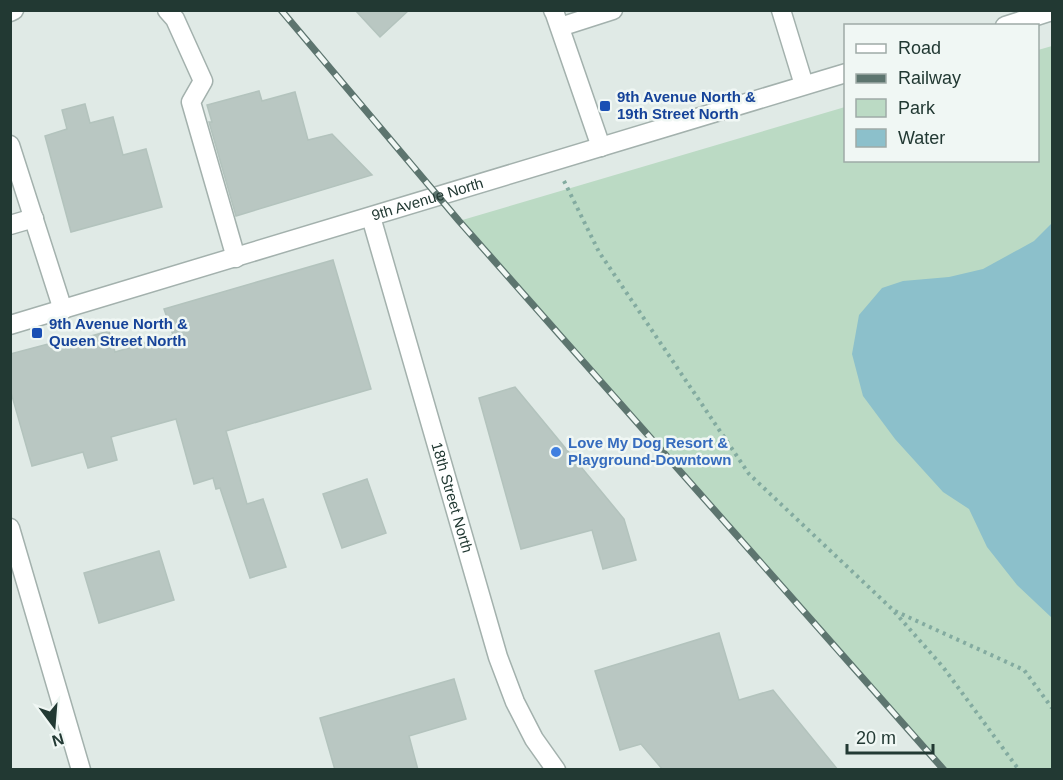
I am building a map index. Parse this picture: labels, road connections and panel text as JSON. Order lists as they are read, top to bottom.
{
  "streets": {
    "street": ["9th Avenue North", "18th Street North"]
  },
  "crossings": [
    ["9th Avenue North", "18th Street North"]
  ],
  "places": {
    "transit": ["9th Avenue North & 19th Street North", "9th Avenue North & Queen Street North"],
    "other": ["Love My Dog Resort & Playground-Downtown"]
  },
  "legend": [
    "Road",
    "Railway",
    "Park",
    "Water"
  ],
  "scale_bar": "20 m",
  "north": "bottom"
}
